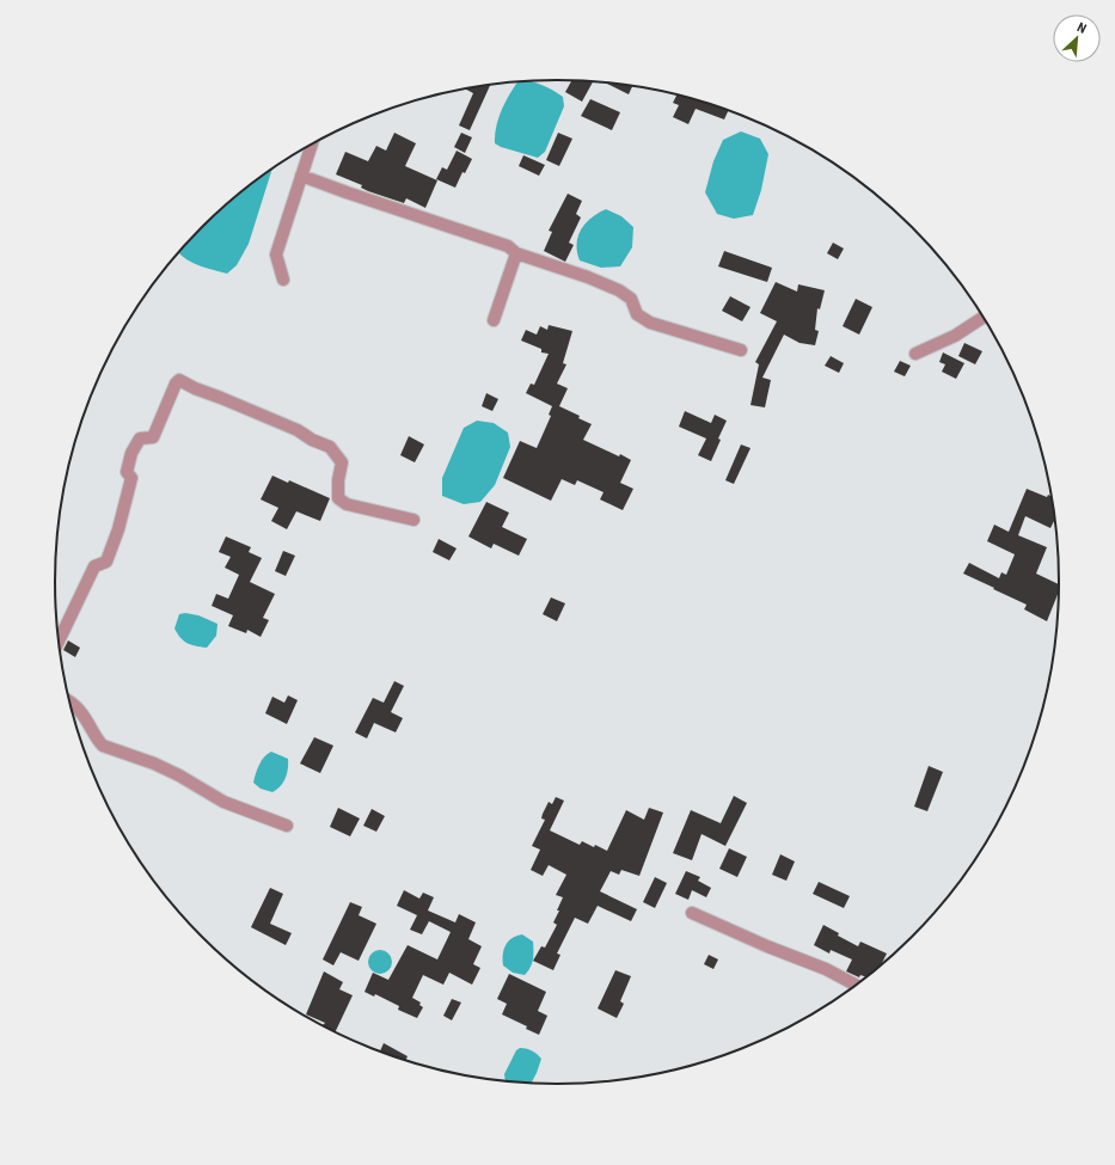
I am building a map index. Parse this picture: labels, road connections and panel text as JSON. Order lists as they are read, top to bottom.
{
  "north": "top right"
}
